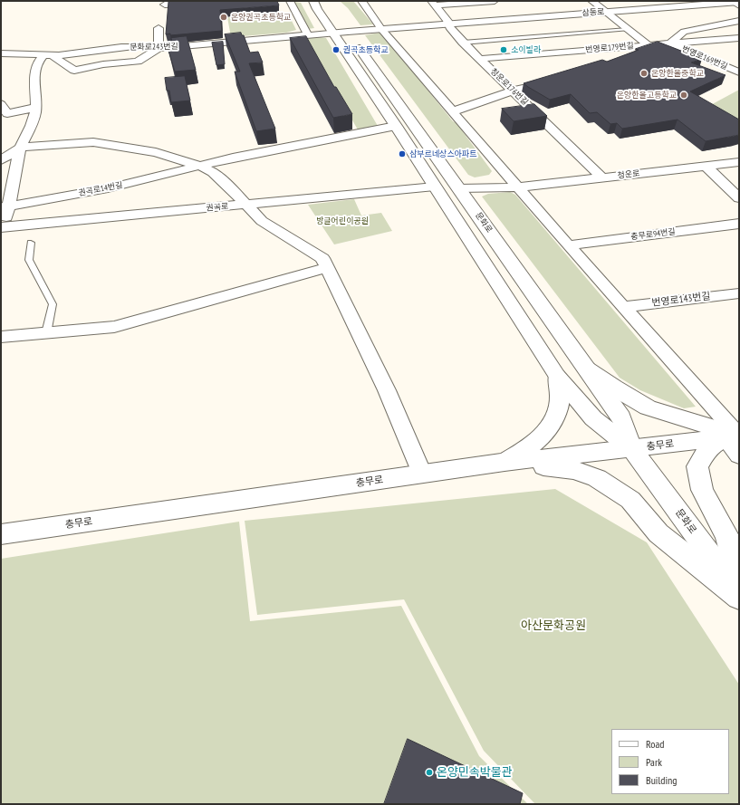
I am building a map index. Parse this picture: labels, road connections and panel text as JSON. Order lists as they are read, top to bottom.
{
  "streets": {
    "main road": ["삼동로", "문화로", "충무로"],
    "street": [
      "문화로243번길",
      "번영로179번길",
      "번영로169번길",
      "청운로176번길",
      "청운로",
      "권곡로14번길",
      "권곡로",
      "충무로94번길",
      "번영로143번길"
    ]
  },
  "crossings": [
    ["삼동로", "문화로243번길"],
    ["삼동로", "청운로176번길"],
    ["삼동로", "문화로"],
    ["문화로243번길", "문화로"],
    ["번영로179번길", "번영로169번길"],
    ["번영로179번길", "청운로176번길"],
    ["청운로176번길", "청운로"],
    ["청운로", "문화로"],
    ["권곡로", "문화로"],
    ["문화로", "충무로"]
  ],
  "parks": ["방글어린이공원", "아산문화공원"],
  "places": [
    "온양권곡초등학교",
    "권곡초등학교",
    "소이빌라",
    "온양한올중학교",
    "온양한올고등학교",
    "삼부르네상스아파트",
    "온양민속박물관"
  ],
  "legend": ["Road", "Park", "Building"]
}
